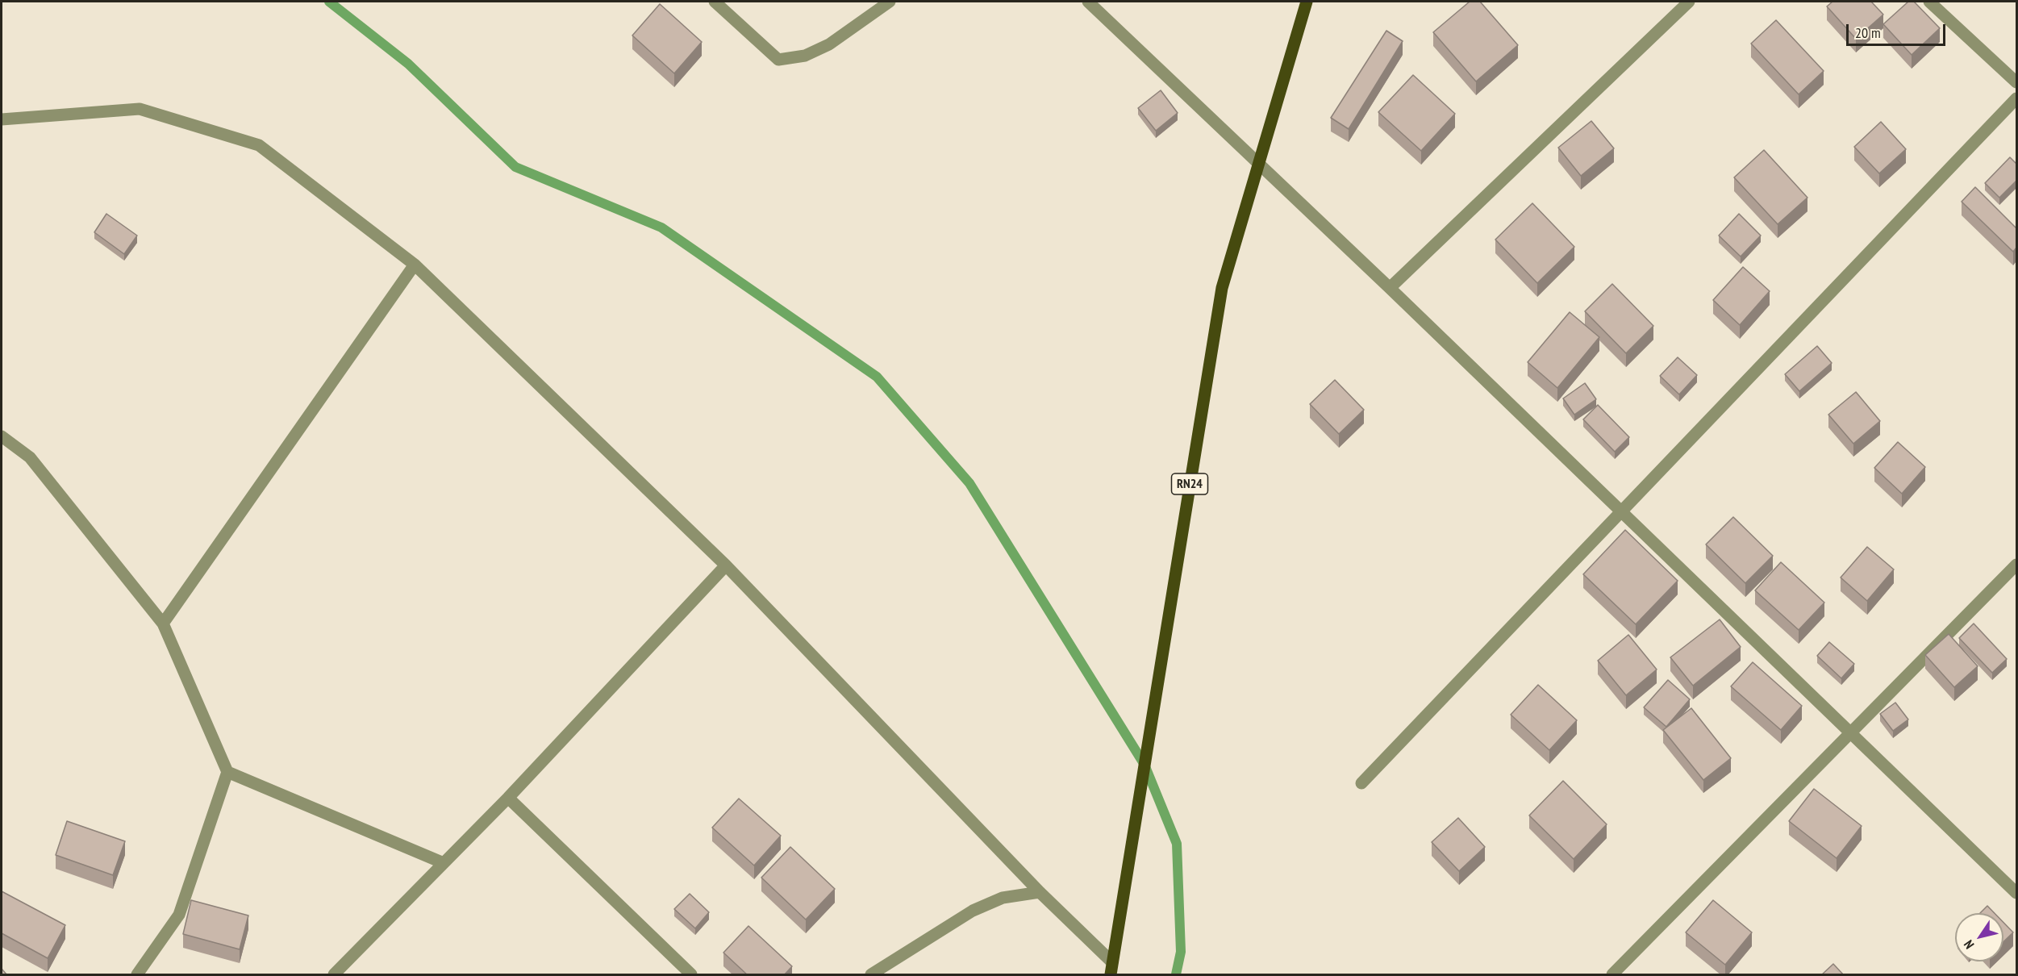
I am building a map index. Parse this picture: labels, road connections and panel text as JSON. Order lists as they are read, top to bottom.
{
  "streets": {
    "main road": ["RN24"]
  },
  "scale_bar": "20 m",
  "north": "bottom left"
}
